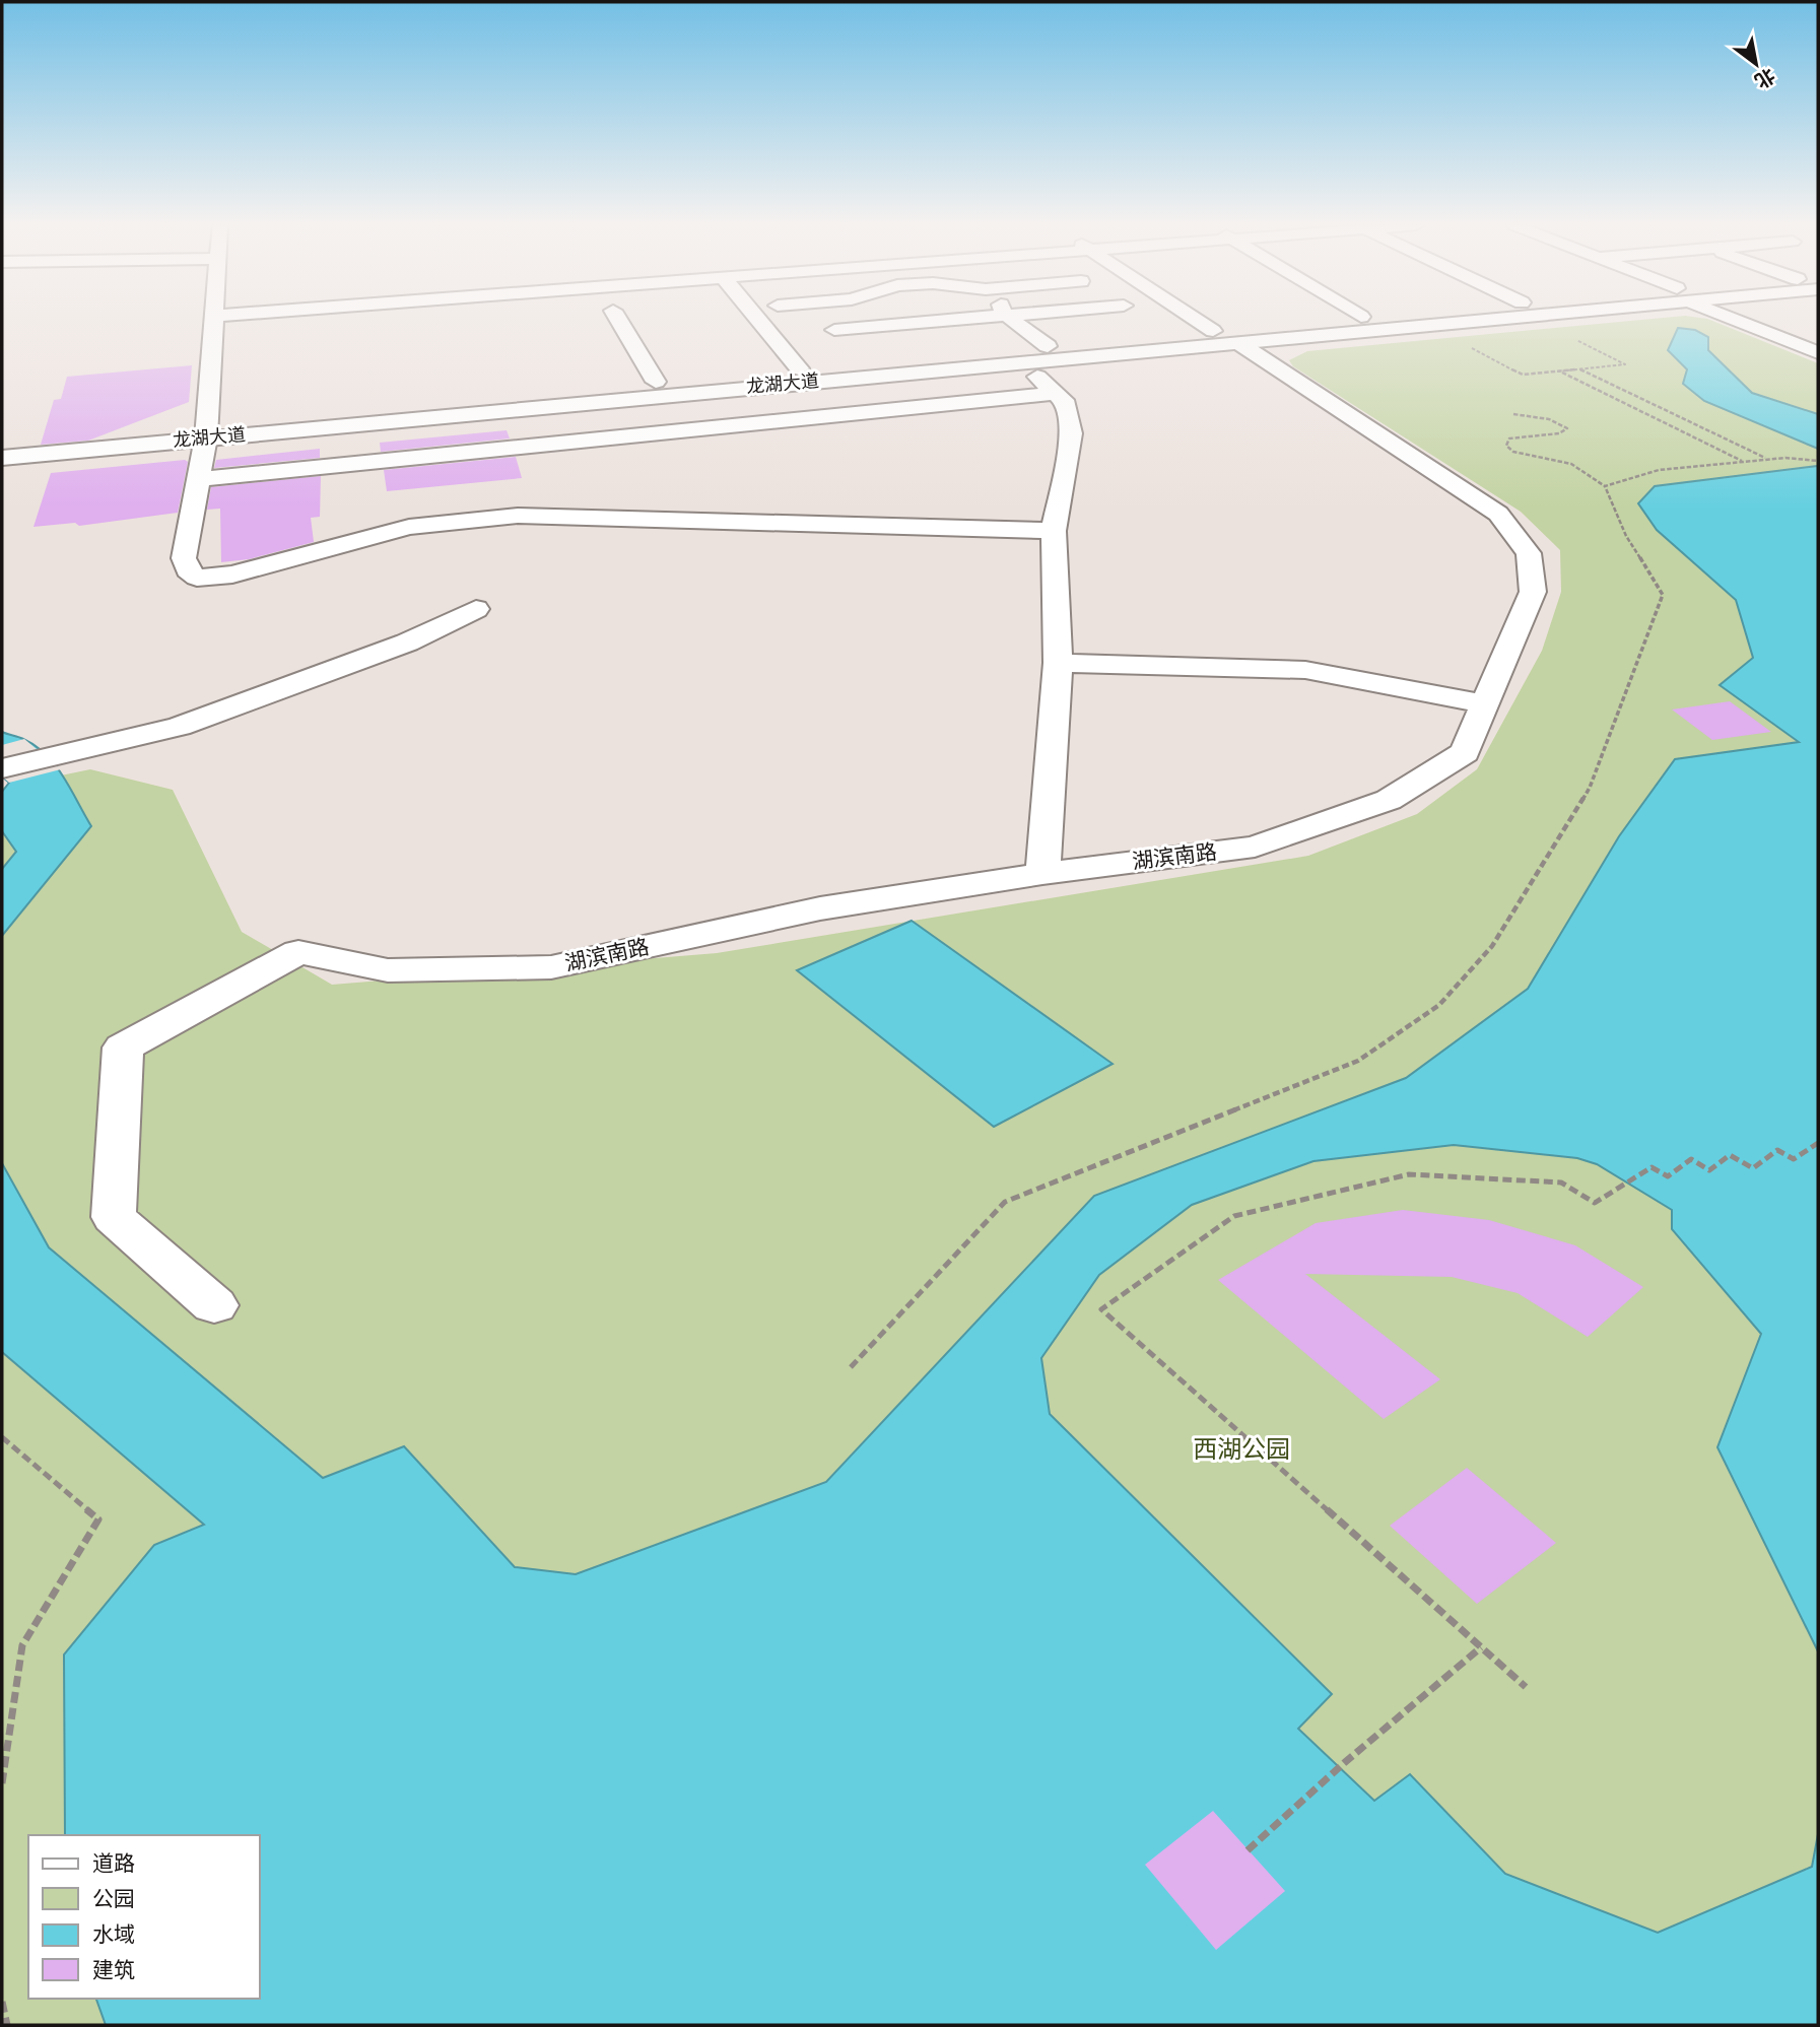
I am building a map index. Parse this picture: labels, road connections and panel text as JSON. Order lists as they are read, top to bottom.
{
  "streets": {
    "street": ["龙湖大道", "湖滨南路"]
  },
  "crossings": [
    ["龙湖大道", "湖滨南路"]
  ],
  "parks": ["西湖公园"],
  "legend": [
    "道路",
    "公园",
    "水域",
    "建筑"
  ],
  "north": "bottom right"
}
